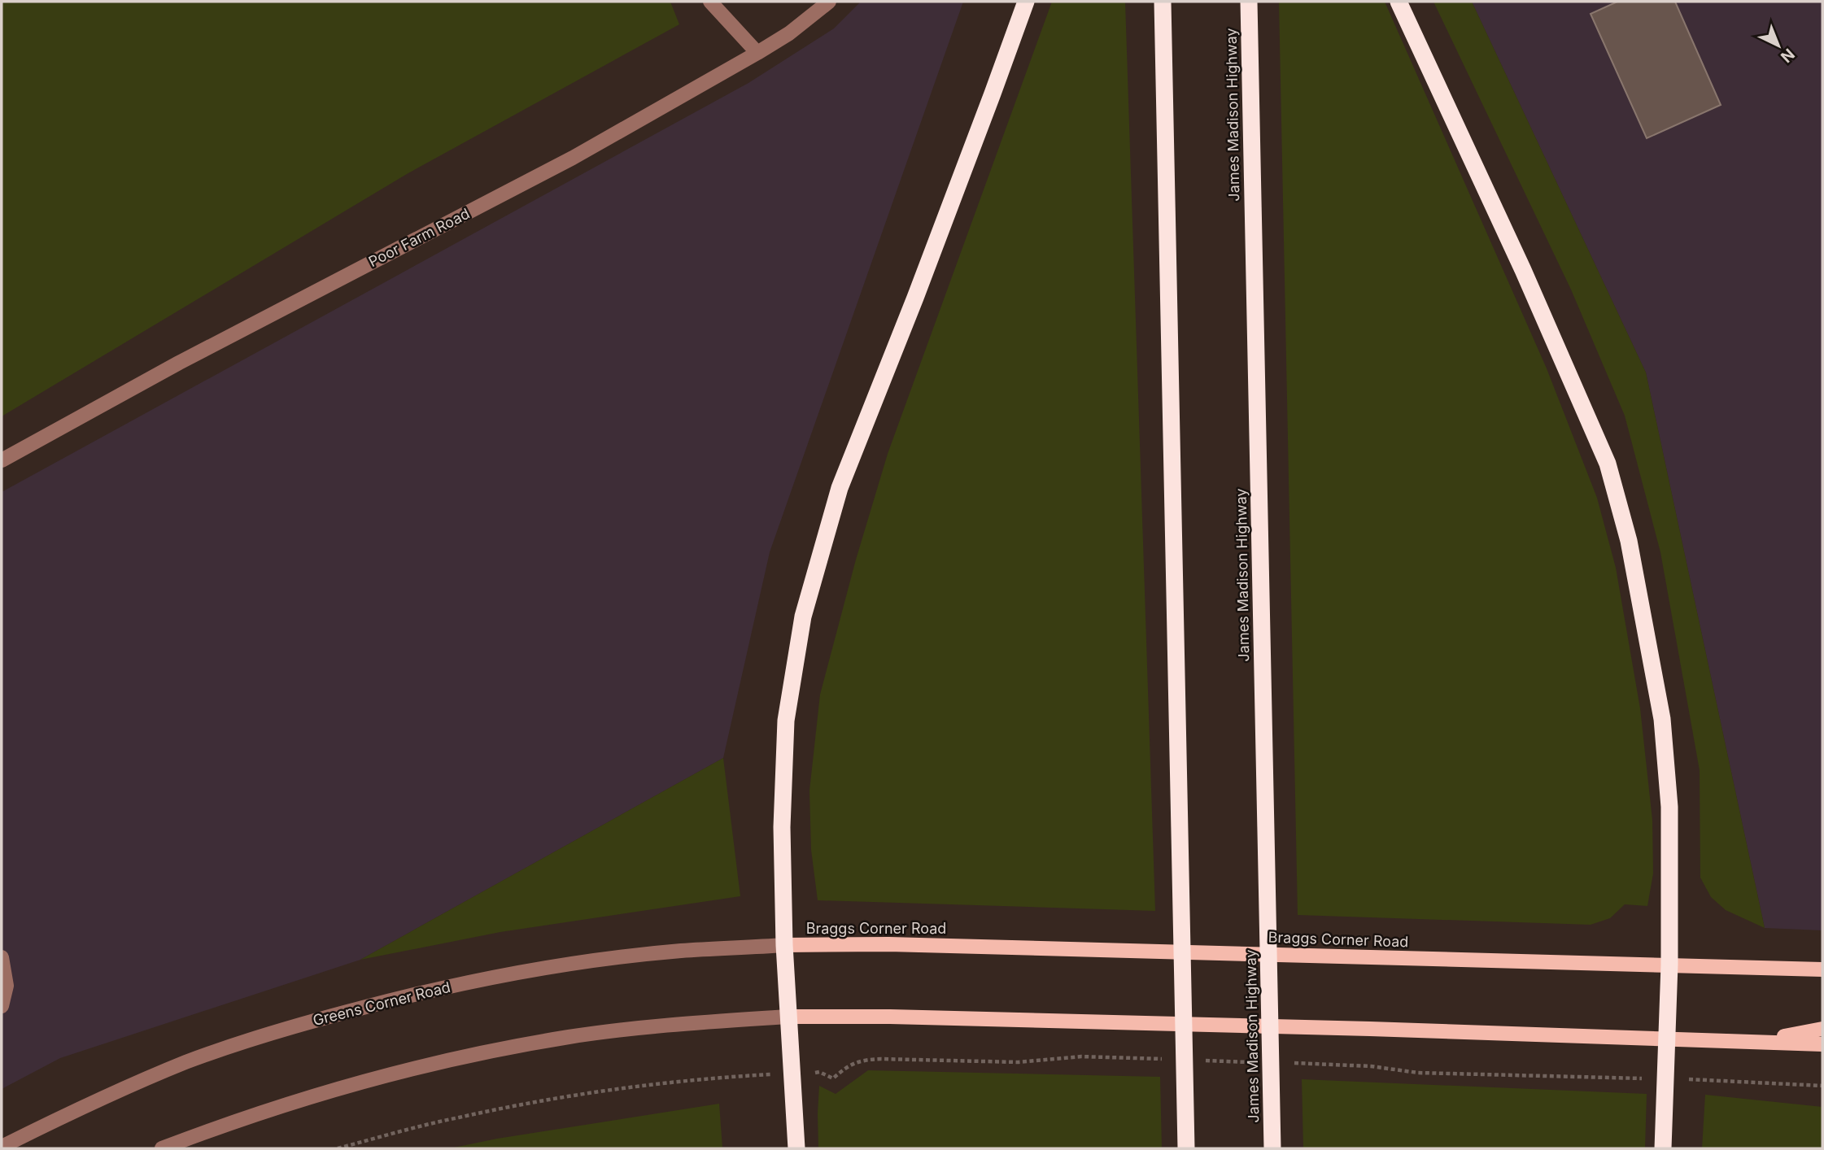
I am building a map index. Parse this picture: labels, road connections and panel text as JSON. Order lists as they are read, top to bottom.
{
  "streets": {
    "highway": ["James Madison Highway"],
    "main road": ["Braggs Corner Road"],
    "street": ["Poor Farm Road", "Greens Corner Road"]
  },
  "crossings": [
    ["Braggs Corner Road", "Greens Corner Road"]
  ],
  "north": "bottom right"
}
